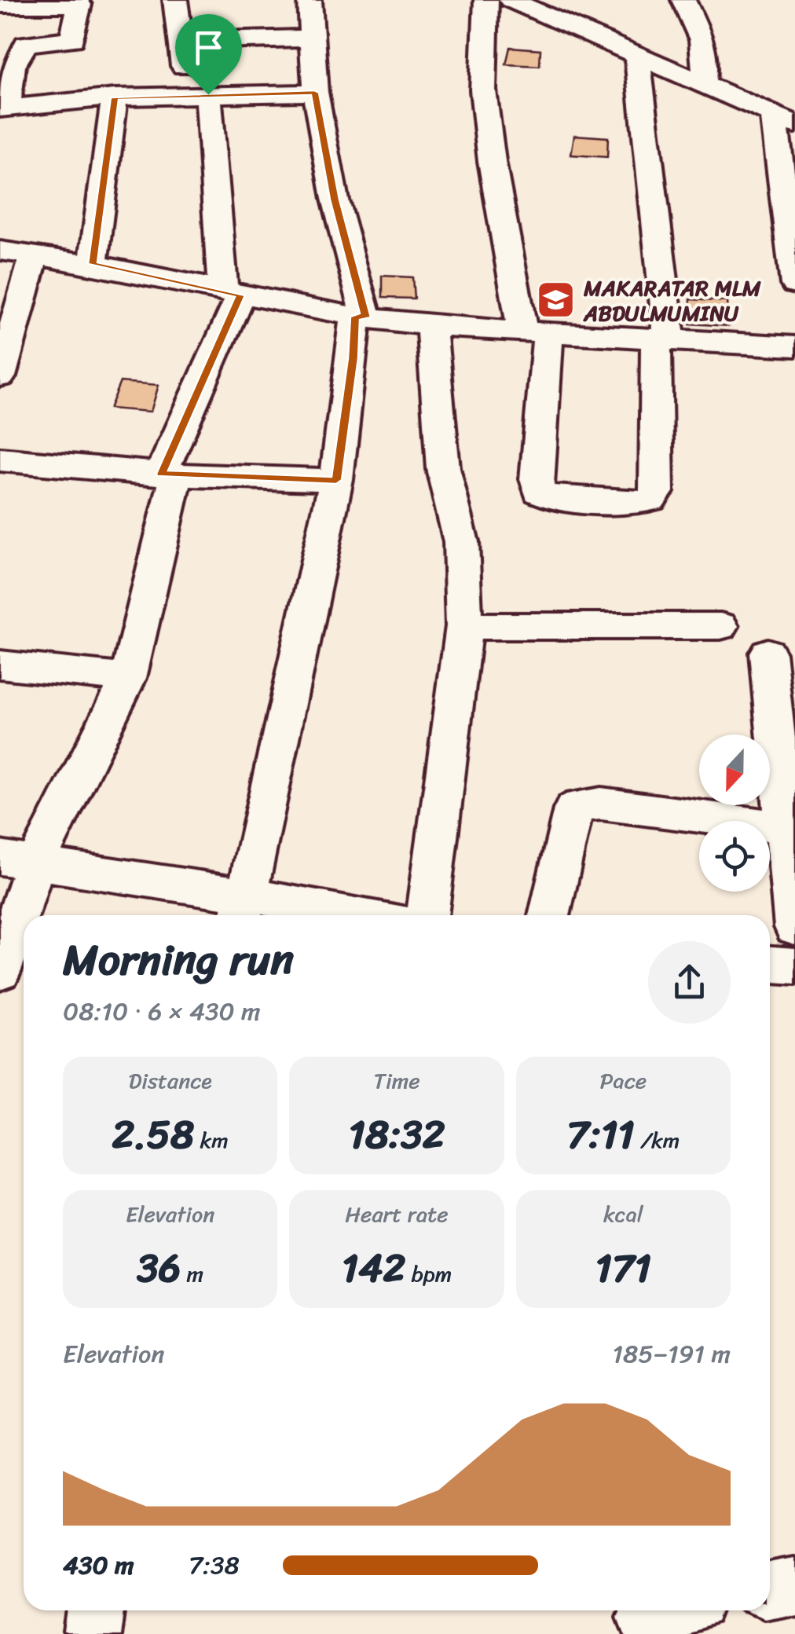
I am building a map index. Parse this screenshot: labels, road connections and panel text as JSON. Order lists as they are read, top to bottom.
{
  "places": {
    "school or university": ["MAKARATAR MLM ABDULMUMINU"]
  },
  "north": "bottom",
  "page": {
    "heading": ["Morning run", "08:10 · 6 × 430 m"],
    "stats": [
      ["Distance", "2.58 km"],
      ["Time", "18:32"],
      ["Pace", "7:11 /km"],
      ["Elevation", "36 m"],
      ["Heart rate", "142 bpm"],
      ["kcal", "171"]
    ],
    "chart": ["Elevation", "185–191 m"],
    "list": [
      {
        "name": "430 m",
        "note": "7:38"
      }
    ]
  }
}
